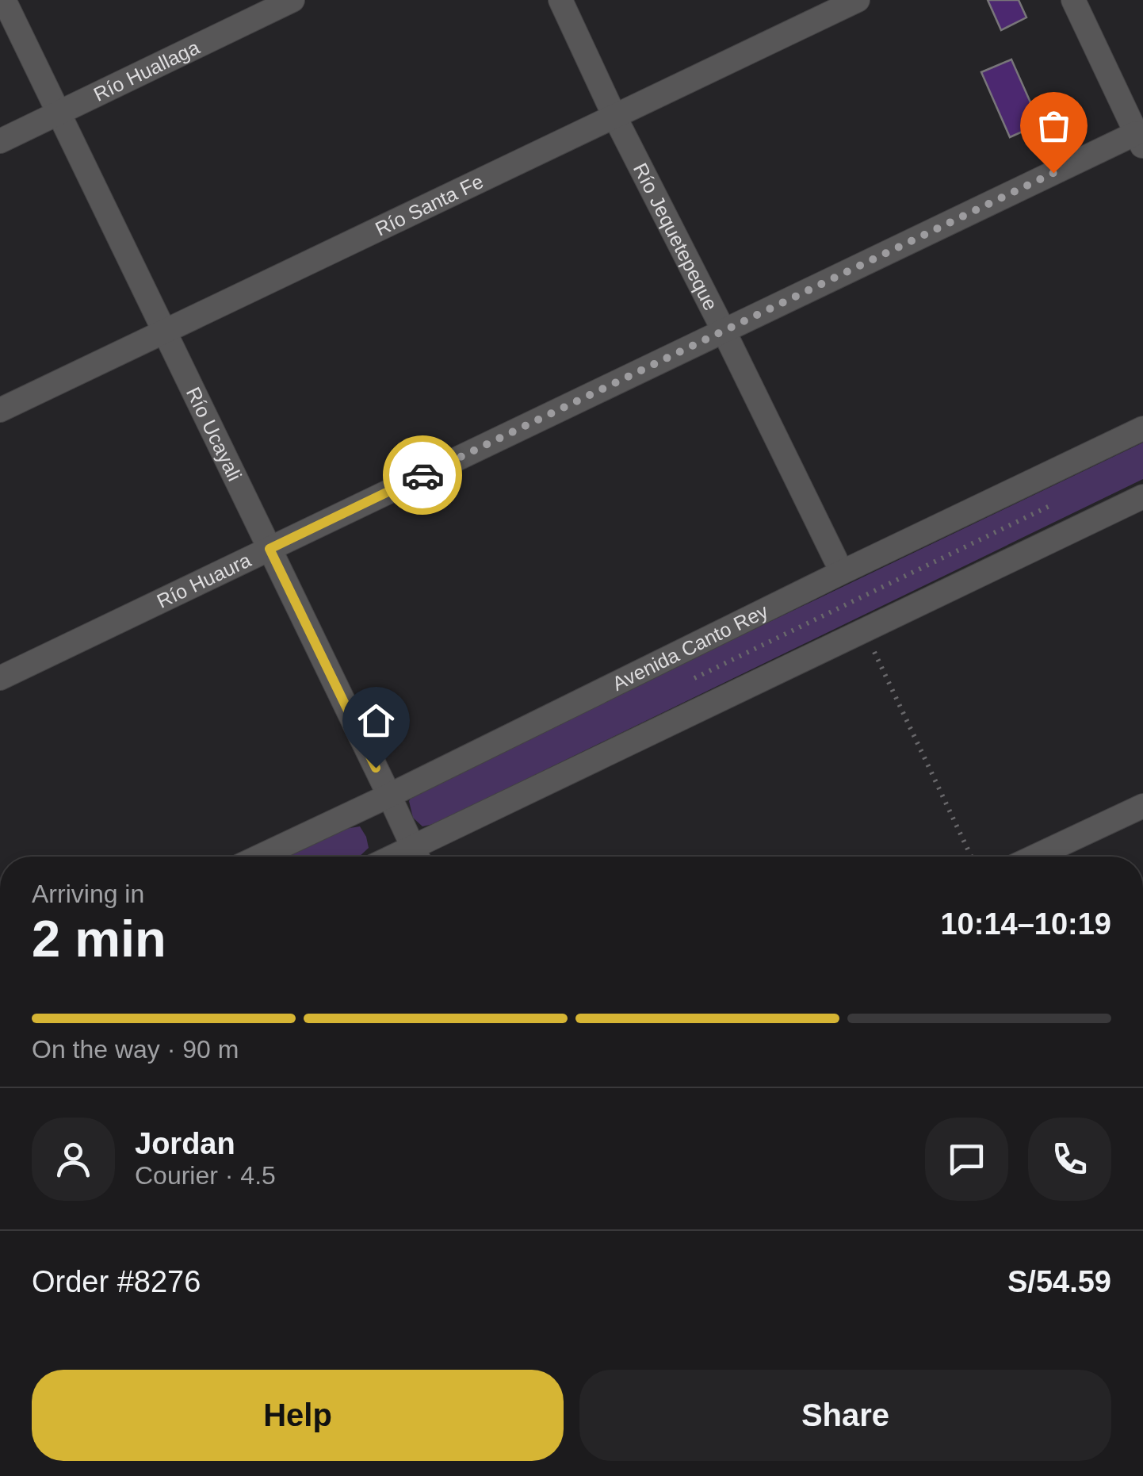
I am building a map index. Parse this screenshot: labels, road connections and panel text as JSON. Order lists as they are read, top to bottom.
{
  "streets": {
    "street": [
      "Río Huallaga",
      "Río Santa Fe",
      "Río Jequetepeque",
      "Río Ucayali",
      "Río Huaura",
      "Avenida Canto Rey"
    ]
  },
  "crossings": [
    ["Río Huallaga", "Río Ucayali"],
    ["Río Santa Fe", "Río Jequetepeque"],
    ["Río Santa Fe", "Río Ucayali"],
    ["Río Jequetepeque", "Río Huaura"],
    ["Río Ucayali", "Río Huaura"],
    ["Río Ucayali", "Avenida Canto Rey"]
  ],
  "page": {
    "heading": ["2 min", "Arriving in", "10:14–10:19"],
    "panel": [
      "Jordan",
      "Courier · 4.5",
      "Order #8276",
      "S/54.59"
    ],
    "bar": "On the way · 90 m",
    "buttons": ["Help", "Share"]
  }
}
